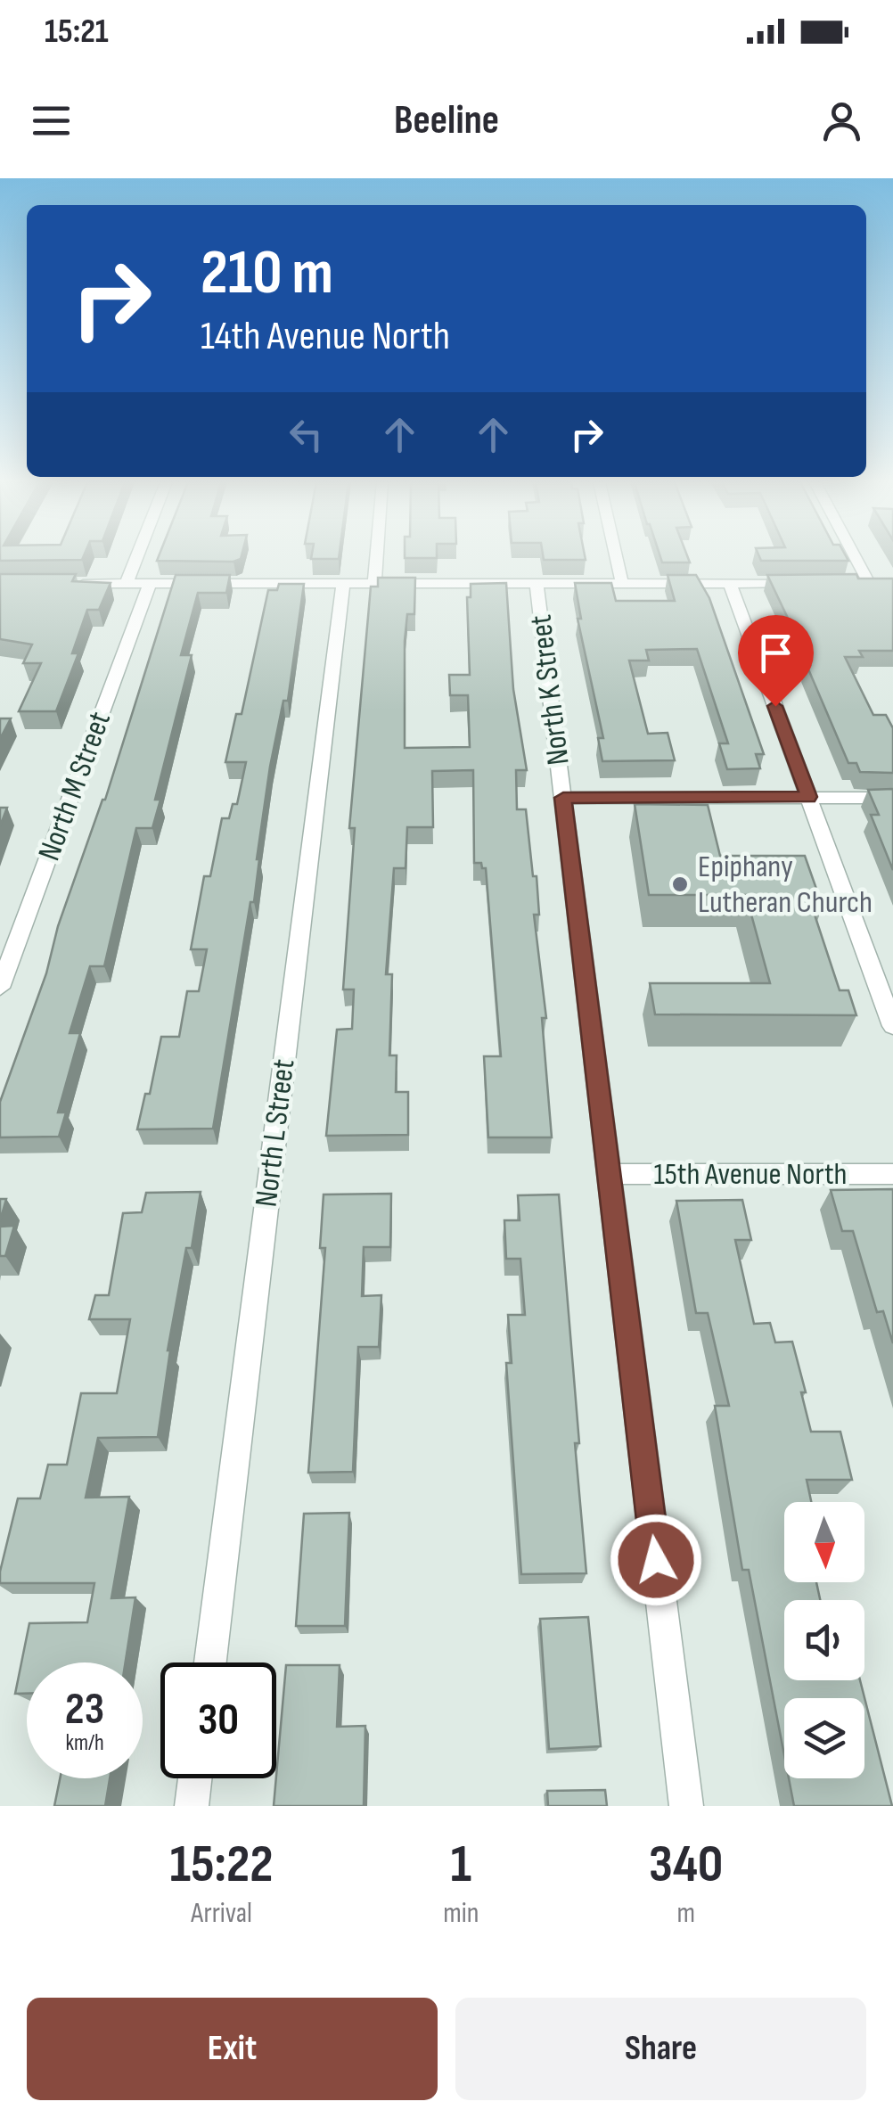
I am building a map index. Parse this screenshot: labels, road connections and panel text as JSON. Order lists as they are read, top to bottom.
{
  "streets": {
    "street": [
      "North K Street",
      "North M Street",
      "North L Street",
      "15th Avenue North"
    ]
  },
  "crossings": [
    ["North K Street", "15th Avenue North"]
  ],
  "places": ["Epiphany Lutheran Church"],
  "north": "bottom",
  "page": {
    "status": "15:21",
    "header": "Beeline",
    "turn": ["210 m", "14th Avenue North"],
    "speed": "23 km/h",
    "limit": "30",
    "eta": [
      "15:22",
      "Arrival",
      "1",
      "min",
      "340",
      "m"
    ],
    "buttons": ["Exit", "Share"]
  }
}
